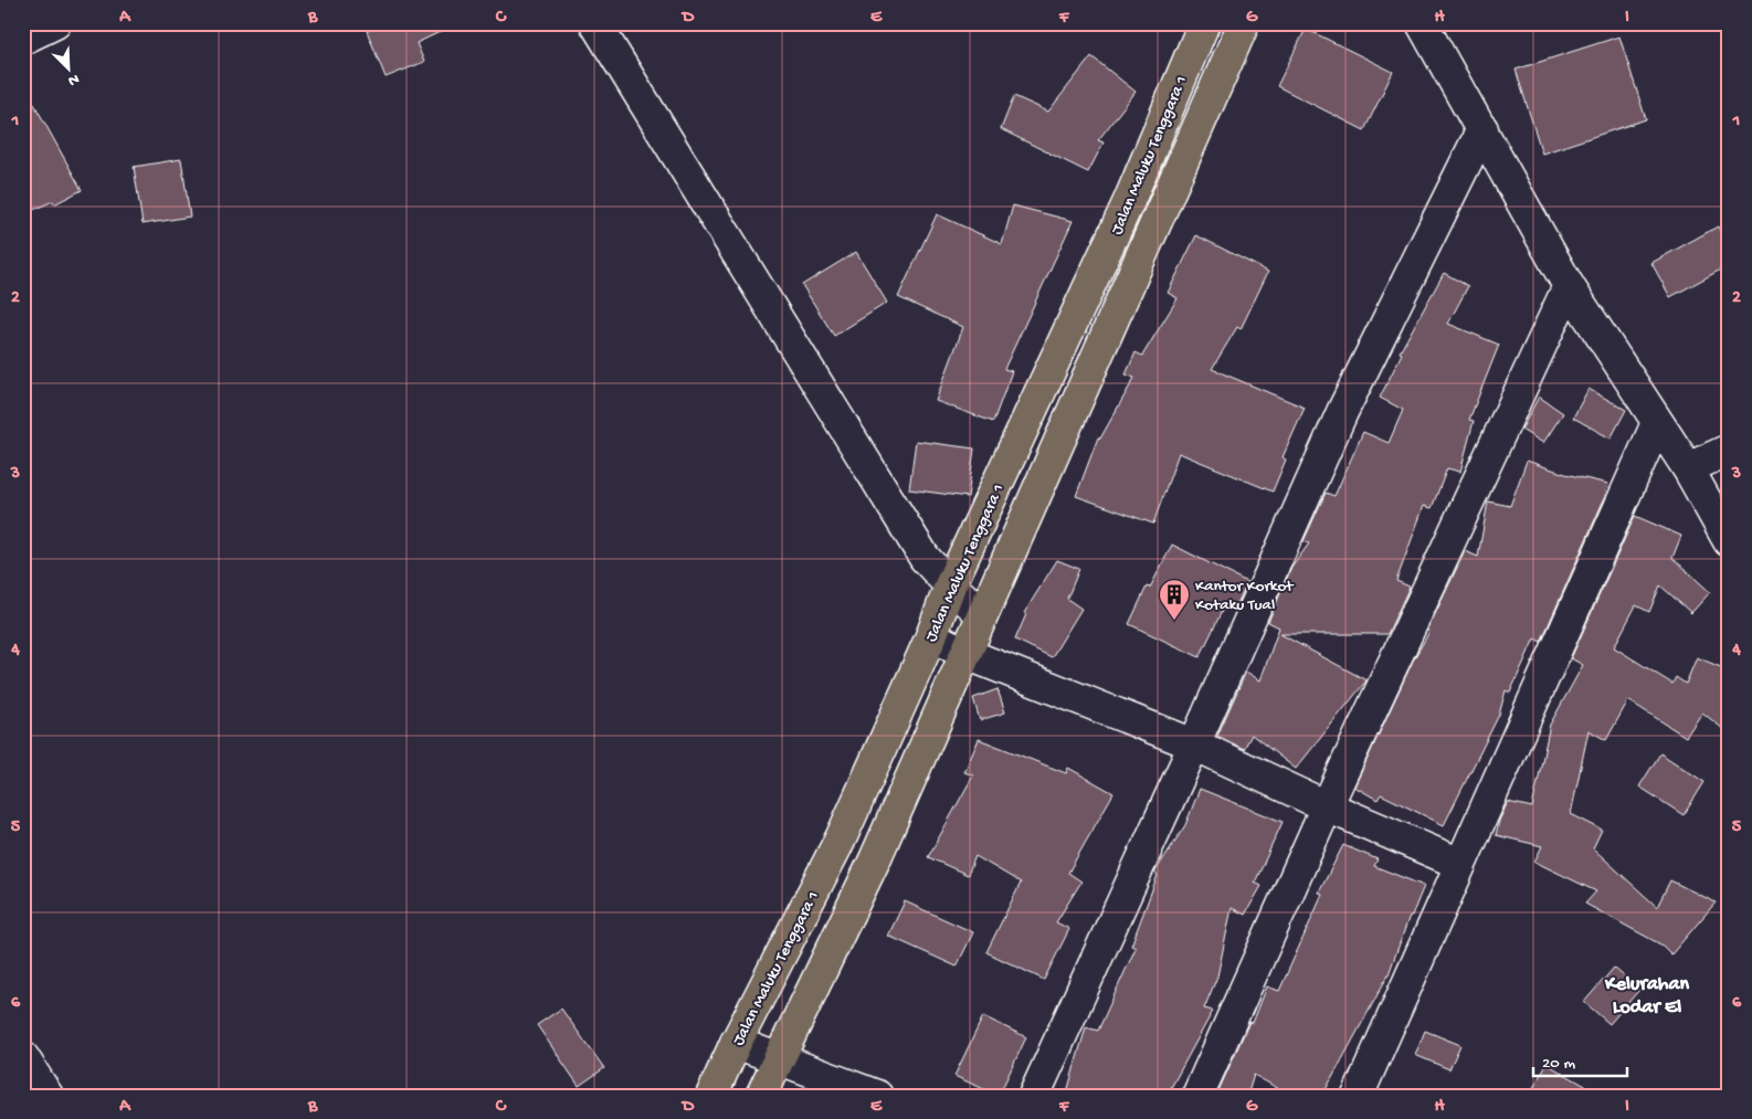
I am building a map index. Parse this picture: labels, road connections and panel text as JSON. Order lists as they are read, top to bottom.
{
  "streets": {
    "main road": ["Jalan Maluku Tenggara 1"]
  },
  "districts": ["Kelurahan Lodar El"],
  "places": {
    "building": ["Kantor Korkot Kotaku Tual"]
  },
  "scale_bar": "20 m",
  "north": "bottom right",
  "grid": {
    "columns": [
      "A",
      "B",
      "C",
      "D",
      "E",
      "F",
      "G",
      "H",
      "I"
    ],
    "rows": [
      "1",
      "2",
      "3",
      "4",
      "5",
      "6"
    ]
  }
}
